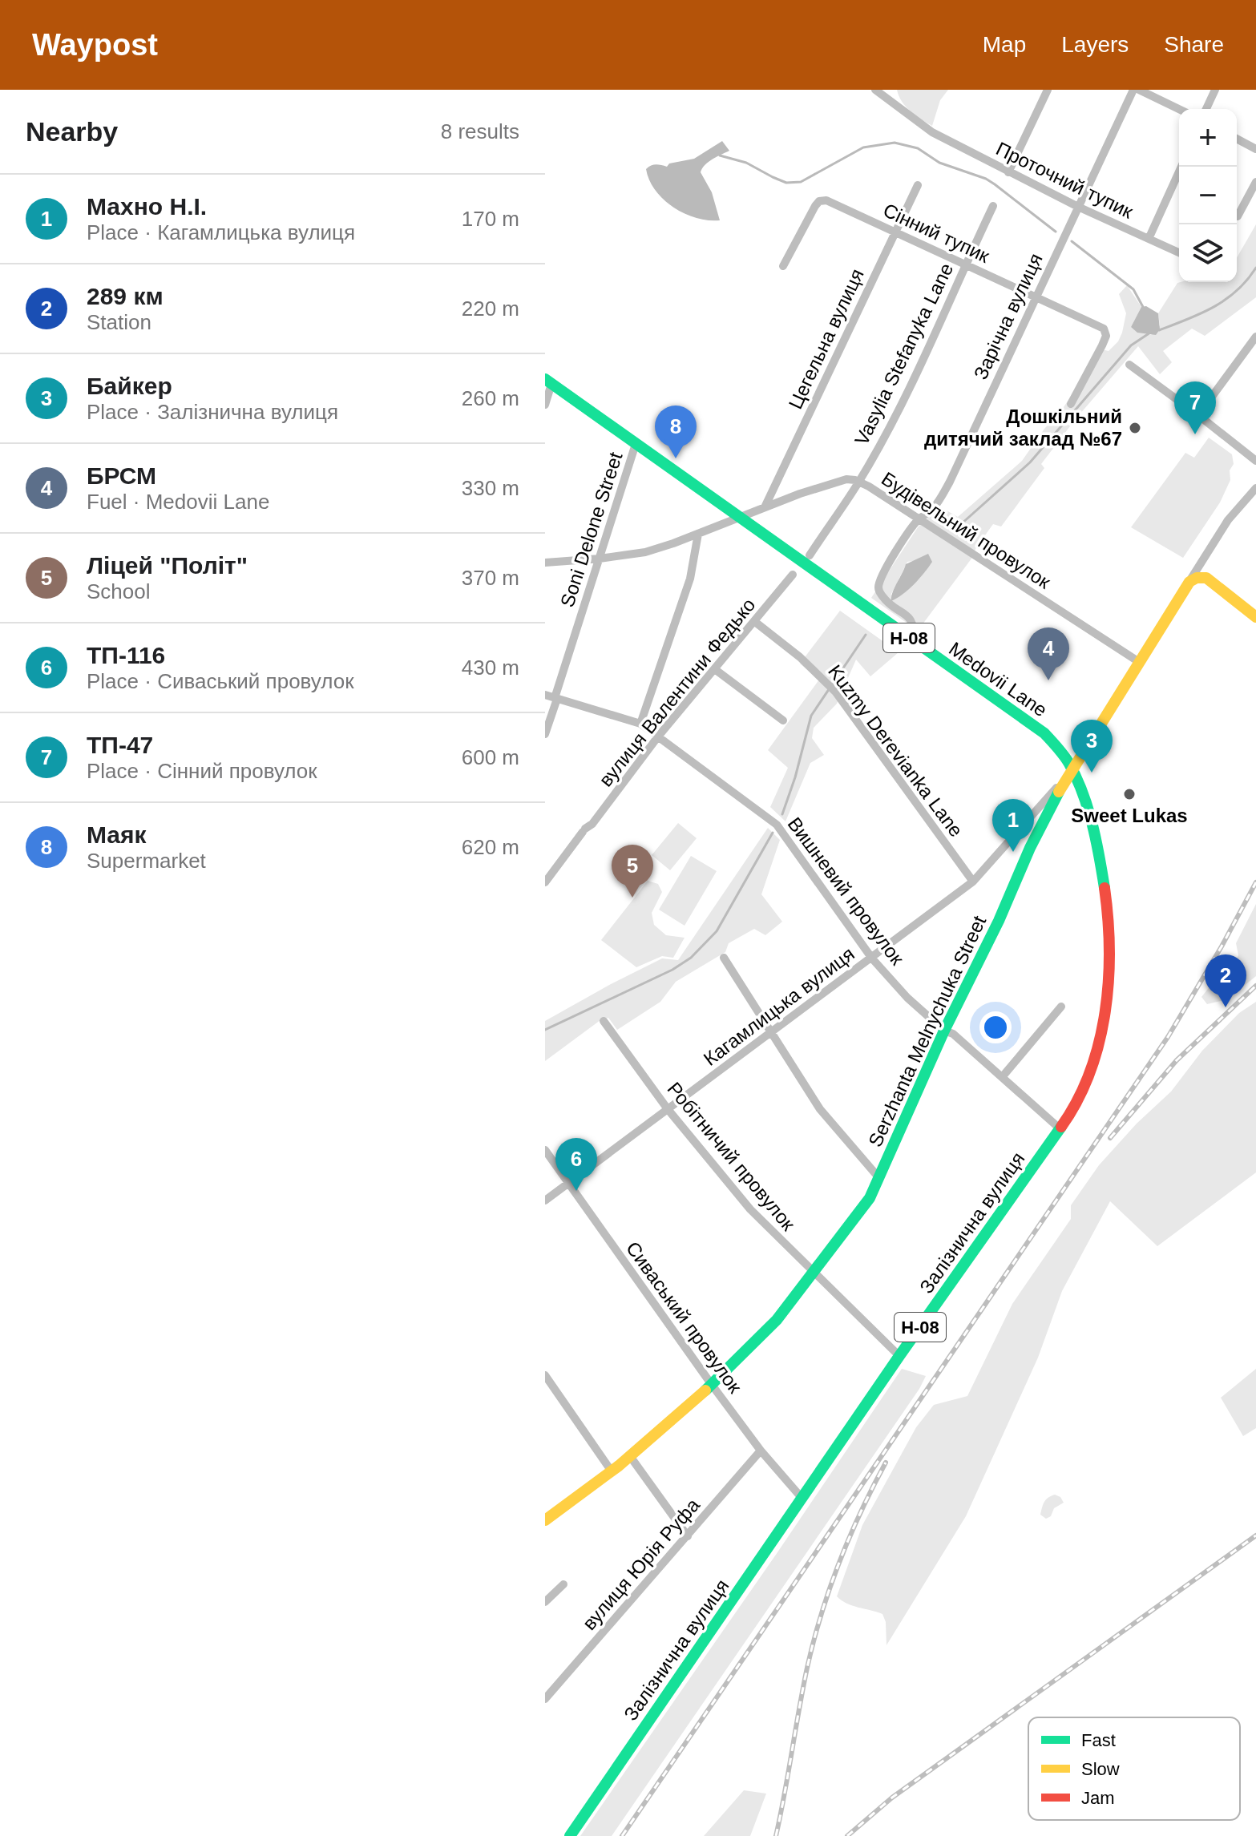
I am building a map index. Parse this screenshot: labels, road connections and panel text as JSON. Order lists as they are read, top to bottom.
{
  "streets": {
    "main road": [
      "Н-08",
      "Medovii Lane",
      "Serzhanta Melnychuka Street",
      "Залізнична вулиця"
    ],
    "street": [
      "Проточний тупик",
      "Сінний тупик",
      "Зарічна вулиця",
      "Цегельна вулиця",
      "Vasylia Stefanyka Lane",
      "Soni Delone Street",
      "Будівельний провулок",
      "вулиця Валентини Федько",
      "Kuzmy Derevianka Lane",
      "Вишневий провулок",
      "Кагамлицька вулиця",
      "Робітничий провулок",
      "Сиваський провулок",
      "вулиця Юрія Руфа"
    ]
  },
  "crossings": [
    ["Проточний тупик", "Зарічна вулиця"],
    ["Сінний тупик", "Зарічна вулиця"],
    ["Сінний тупик", "Цегельна вулиця"],
    ["Сінний тупик", "Vasylia Stefanyka Lane"],
    ["Зарічна вулиця", "Будівельний провулок"],
    ["Зарічна вулиця", "Medovii Lane"],
    ["Цегельна вулиця", "Будівельний провулок"],
    ["Vasylia Stefanyka Lane", "Будівельний провулок"],
    ["Soni Delone Street", "Будівельний провулок"],
    ["Soni Delone Street", "Н-08"],
    ["Soni Delone Street", "Вишневий провулок"],
    ["Будівельний провулок", "Н-08"],
    ["Будівельний провулок", "Medovii Lane"],
    ["Будівельний провулок", "Serzhanta Melnychuka Street"],
    ["Н-08", "Medovii Lane"],
    ["Medovii Lane", "Кагамлицька вулиця"],
    ["Medovii Lane", "Serzhanta Melnychuka Street"],
    ["Medovii Lane", "Залізнична вулиця"],
    ["вулиця Валентини Федько", "Kuzmy Derevianka Lane"],
    ["вулиця Валентини Федько", "Вишневий провулок"],
    ["Kuzmy Derevianka Lane", "Кагамлицька вулиця"],
    ["Вишневий провулок", "Кагамлицька вулиця"],
    ["Вишневий провулок", "Serzhanta Melnychuka Street"],
    ["Вишневий провулок", "Залізнична вулиця"],
    ["Кагамлицька вулиця", "Serzhanta Melnychuka Street"],
    ["Кагамлицька вулиця", "Робітничий провулок"],
    ["Кагамлицька вулиця", "Залізнична вулиця"],
    ["Кагамлицька вулиця", "Сиваський провулок"],
    ["Serzhanta Melnychuka Street", "Робітничий провулок"],
    ["Serzhanta Melnychuka Street", "Залізнична вулиця"],
    ["Serzhanta Melnychuka Street", "Сиваський провулок"],
    ["Робітничий провулок", "Залізнична вулиця"],
    ["Залізнична вулиця", "Сиваський провулок"],
    ["Сиваський провулок", "вулиця Юрія Руфа"]
  ],
  "places": ["Дошкільний дитячий заклад №67", "Sweet Lukas"],
  "legend": ["Fast", "Slow", "Jam"],
  "page": {
    "header": "Waypost",
    "nav": ["Map", "Layers", "Share"],
    "heading": ["Nearby", "8 results"],
    "map_buttons": ["+", "−"],
    "list": [
      {
        "mark": "1",
        "name": "Махно Н.І.",
        "note": "Place · Кагамлицька вулиця",
        "value": "170 m"
      },
      {
        "mark": "2",
        "name": "289 км",
        "note": "Station",
        "value": "220 m"
      },
      {
        "mark": "3",
        "name": "Байкер",
        "note": "Place · Залізнична вулиця",
        "value": "260 m"
      },
      {
        "mark": "4",
        "name": "БРСМ",
        "note": "Fuel · Medovii Lane",
        "value": "330 m"
      },
      {
        "mark": "5",
        "name": "Ліцей \"Політ\"",
        "note": "School",
        "value": "370 m"
      },
      {
        "mark": "6",
        "name": "ТП-116",
        "note": "Place · Сиваський провулок",
        "value": "430 m"
      },
      {
        "mark": "7",
        "name": "ТП-47",
        "note": "Place · Сінний провулок",
        "value": "600 m"
      },
      {
        "mark": "8",
        "name": "Маяк",
        "note": "Supermarket",
        "value": "620 m"
      }
    ],
    "pins": [
      "7",
      "8",
      "4",
      "3",
      "1",
      "5",
      "2",
      "6"
    ]
  }
}
